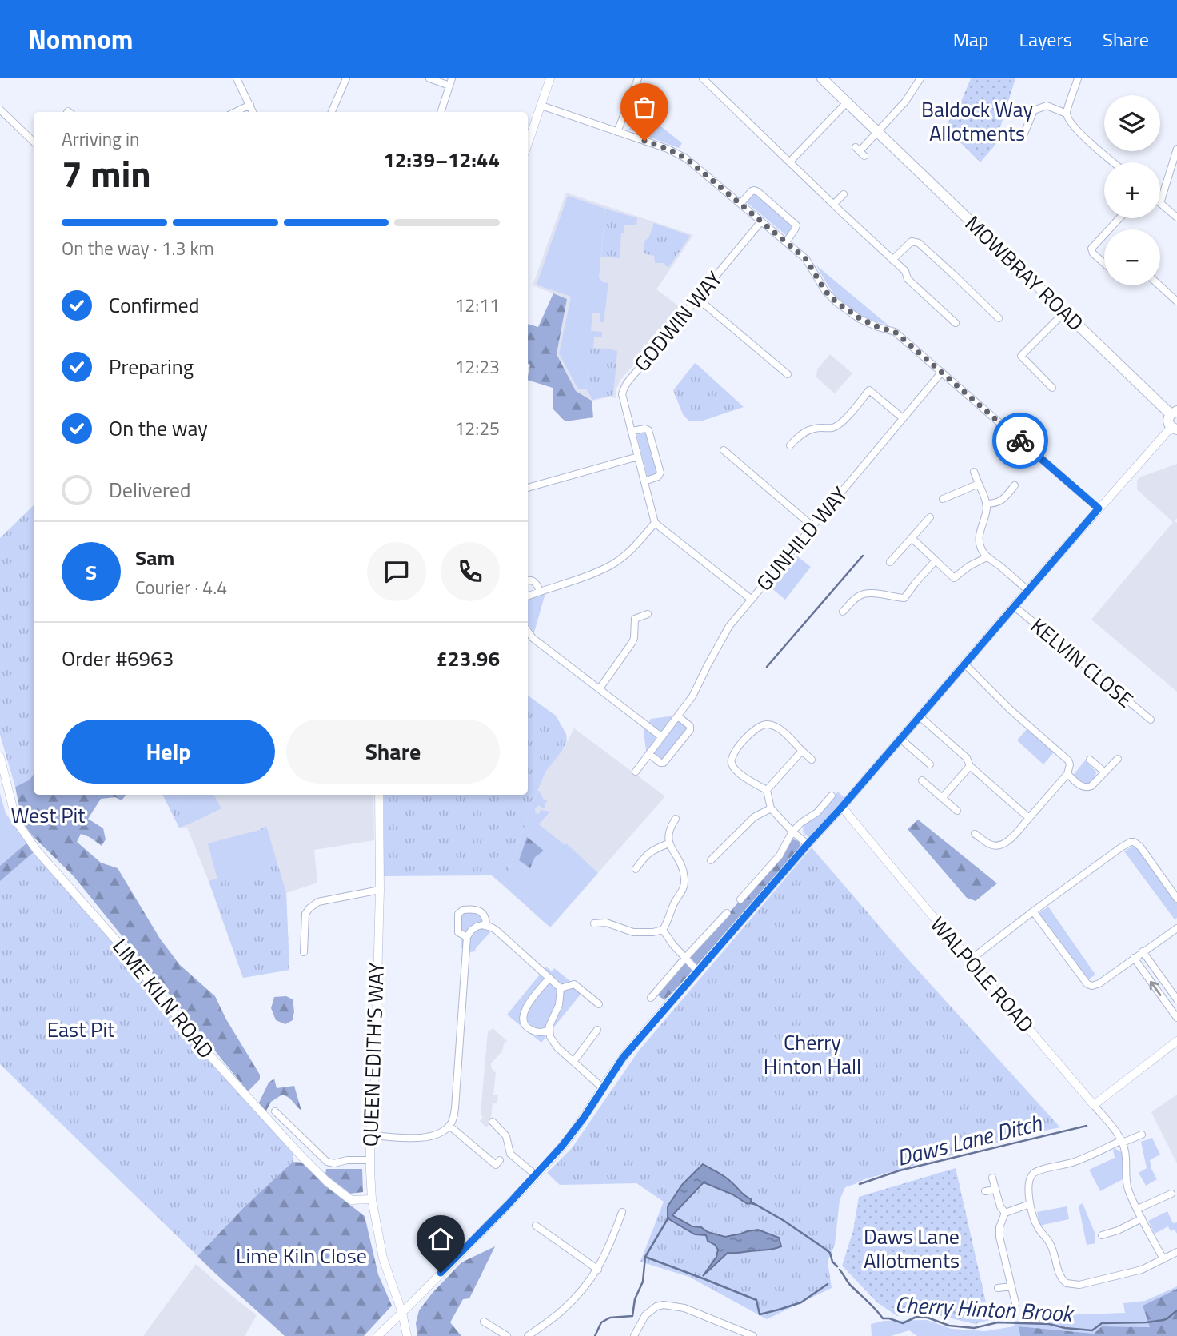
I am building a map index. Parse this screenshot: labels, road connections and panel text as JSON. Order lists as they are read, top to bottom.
{
  "streets": {
    "main road": ["MOWBRAY ROAD"],
    "street": [
      "GODWIN WAY",
      "GUNHILD WAY",
      "KELVIN CLOSE",
      "WALPOLE ROAD",
      "LIME KILN ROAD",
      "QUEEN EDITH'S WAY"
    ]
  },
  "crossings": [
    ["LIME KILN ROAD", "QUEEN EDITH'S WAY"]
  ],
  "water": ["Daws Lane Ditch", "Cherry Hinton Brook"],
  "parks": [
    "Baldock Way Allotments",
    "West Pit",
    "East Pit",
    "Cherry Hinton Hall",
    "Daws Lane Allotments",
    "Lime Kiln Close"
  ],
  "page": {
    "header": "Nomnom",
    "nav": ["Map", "Layers", "Share"],
    "map_buttons": ["+", "−"],
    "heading": ["7 min", "Arriving in", "12:39–12:44"],
    "panel": [
      "Sam",
      "Courier · 4.4",
      "Order #6963",
      "£23.96"
    ],
    "bar": "On the way · 1.3 km",
    "list": [
      ["Confirmed", "12:11"],
      ["Preparing", "12:23"],
      ["On the way", "12:25"],
      "Delivered"
    ],
    "round": "S",
    "buttons": ["Help", "Share"]
  }
}
